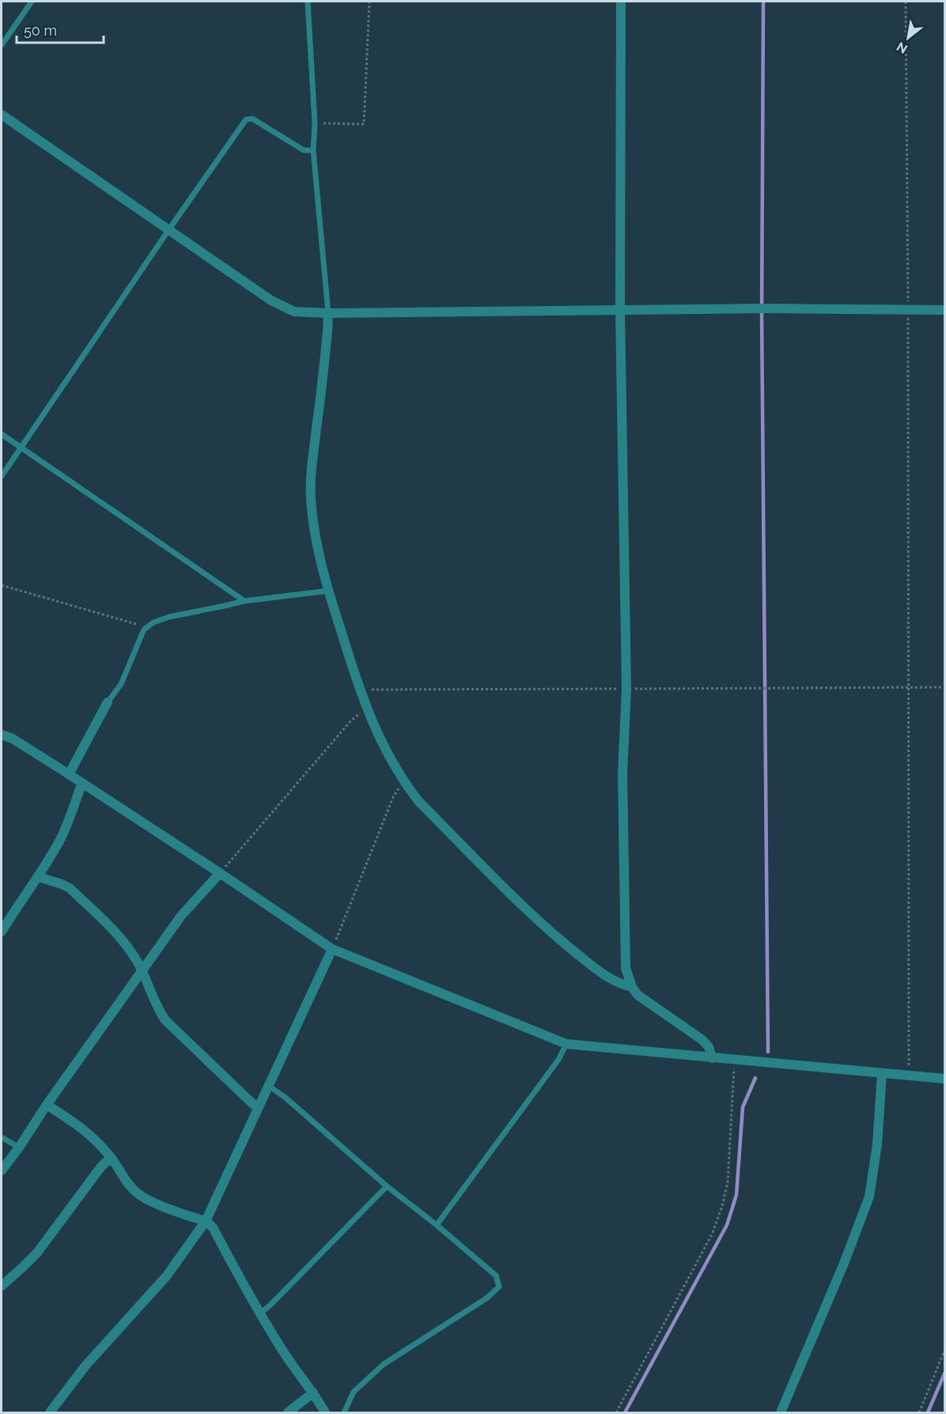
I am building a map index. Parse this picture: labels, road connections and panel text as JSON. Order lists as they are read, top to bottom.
{
  "scale_bar": "50 m",
  "north": "bottom left"
}
